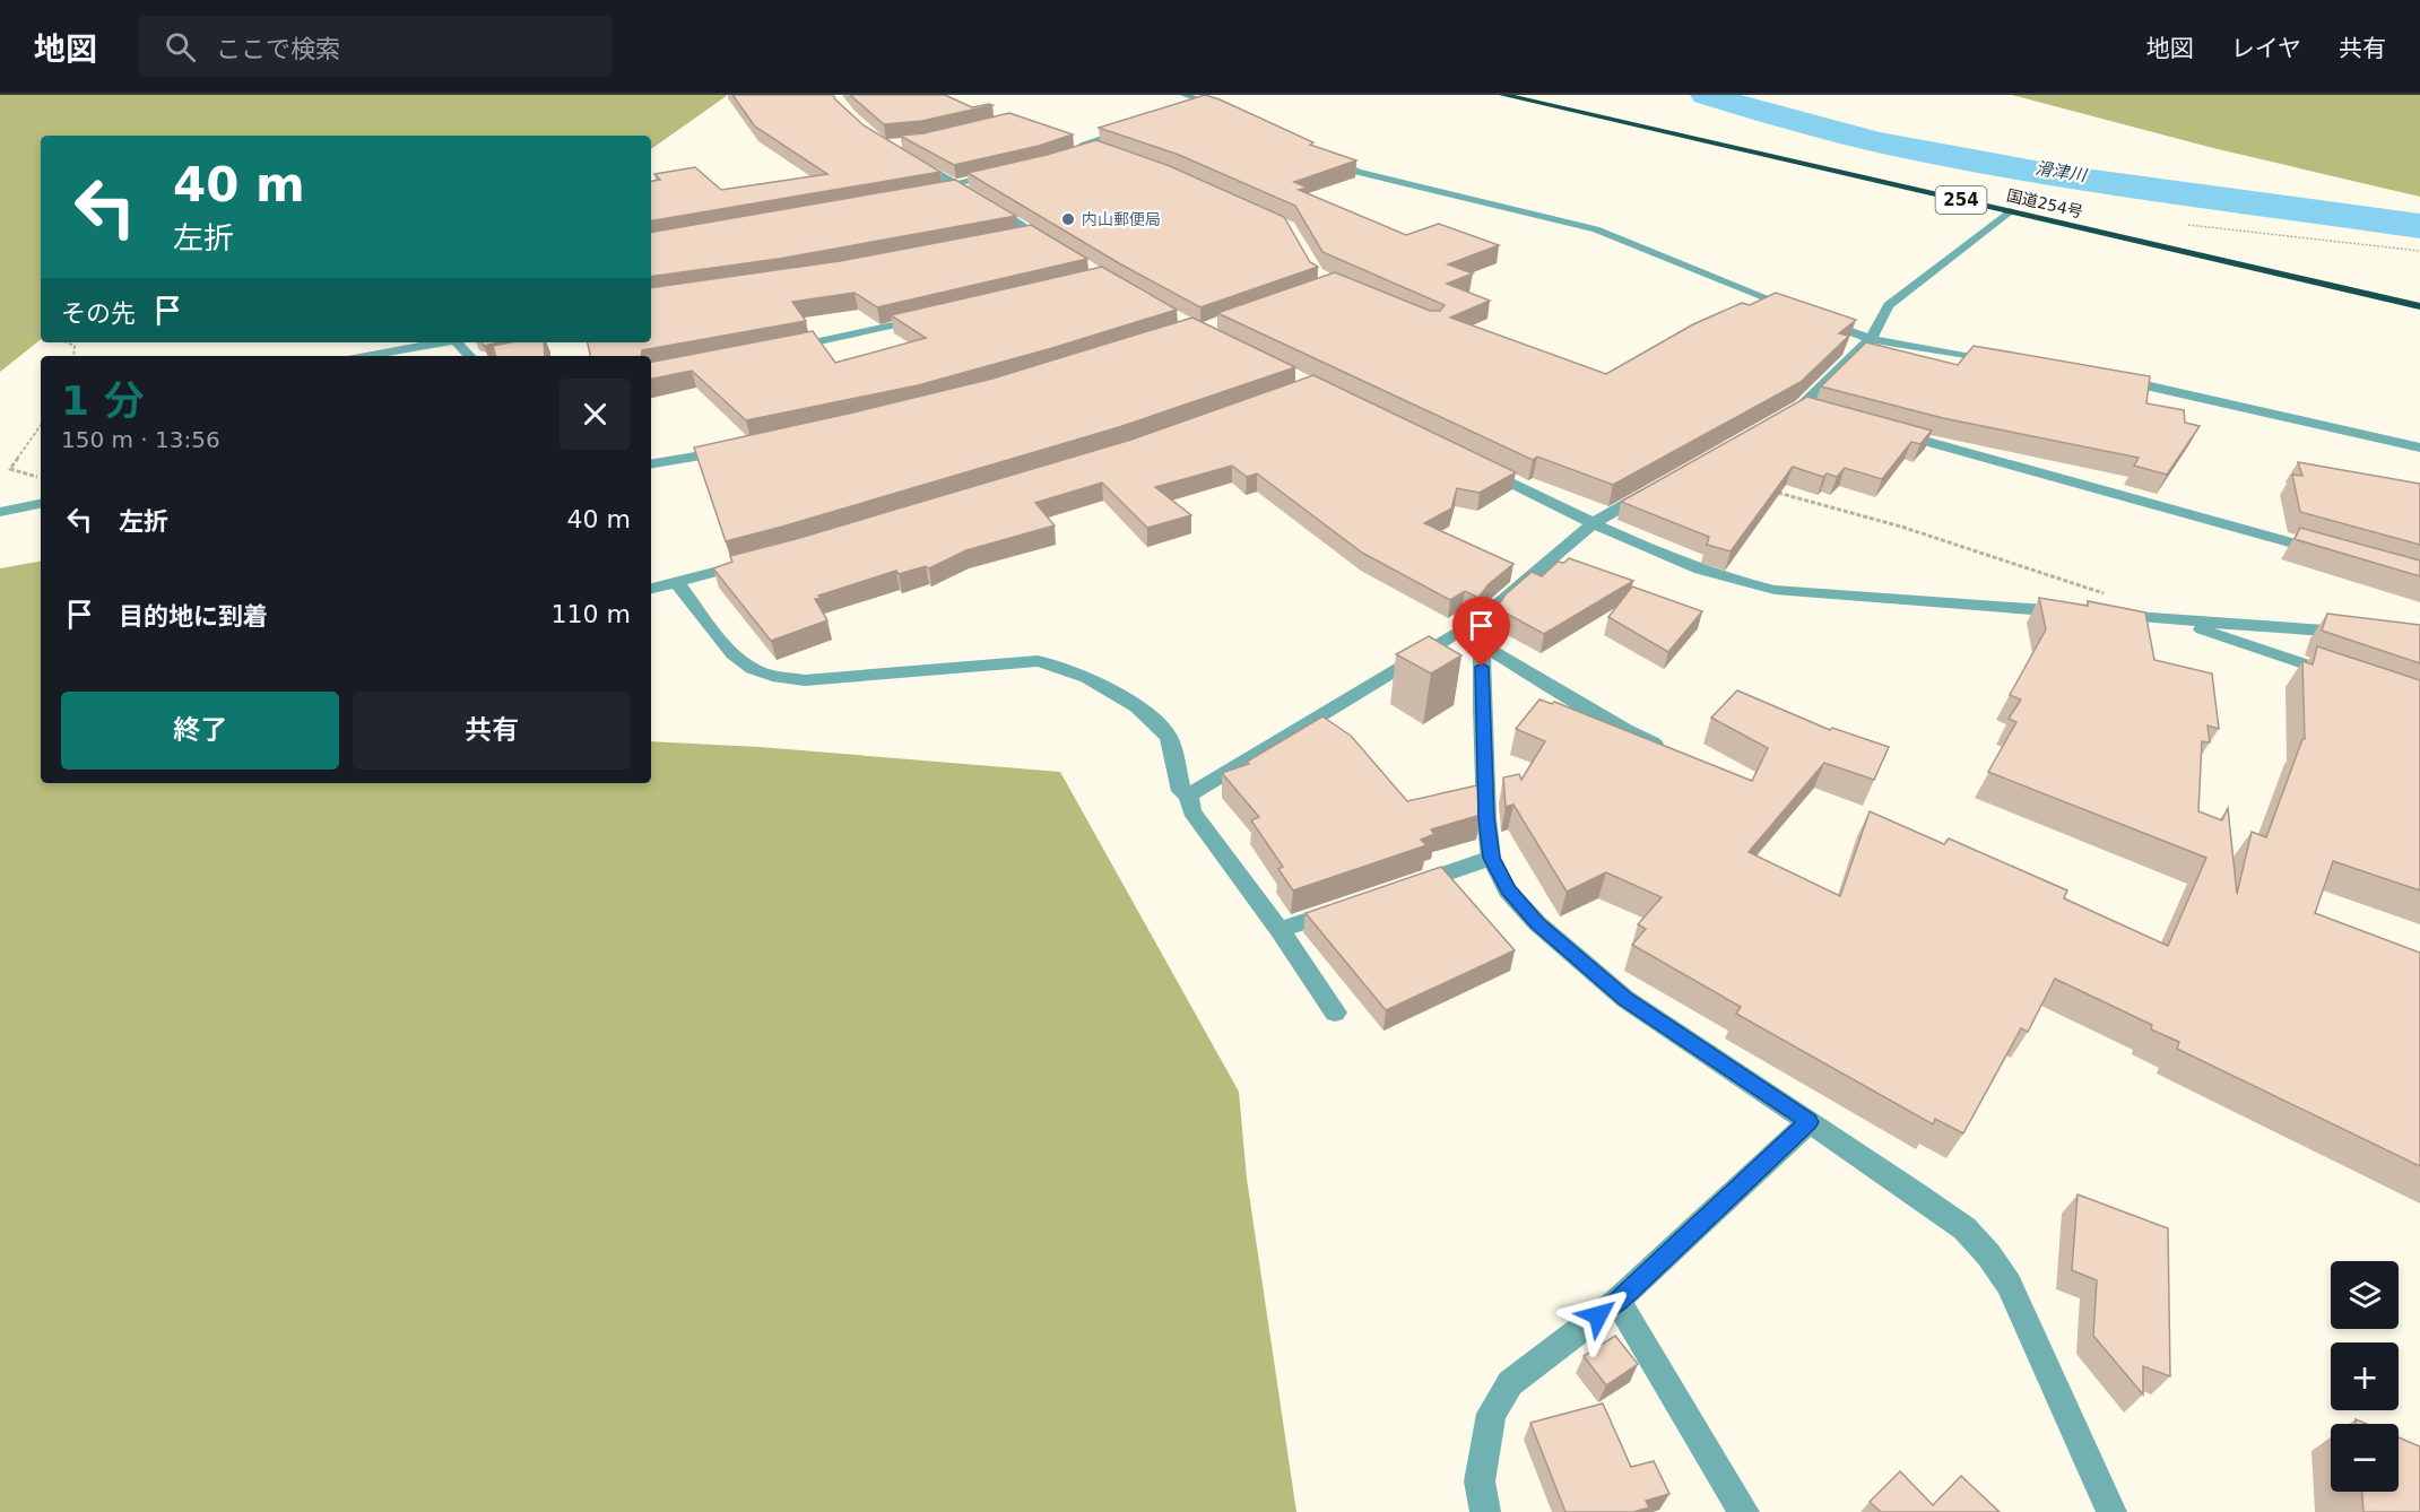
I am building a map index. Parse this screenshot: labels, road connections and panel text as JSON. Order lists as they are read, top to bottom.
{
  "streets": {
    "highway": ["254", "国道254号"]
  },
  "water": ["滑津川"],
  "places": ["内山郵便局"],
  "page": {
    "header": "地図",
    "search": "ここで検索",
    "nav": ["地図", "レイヤ", "共有"],
    "turn": ["40 m", "左折"],
    "then": "その先",
    "heading": ["1 分", "150 m · 13:56"],
    "list": [
      {
        "name": "左折",
        "value": "40 m"
      },
      {
        "name": "目的地に到着",
        "value": "110 m"
      }
    ],
    "buttons": ["終了", "共有"],
    "map_buttons": ["+", "−"]
  }
}
